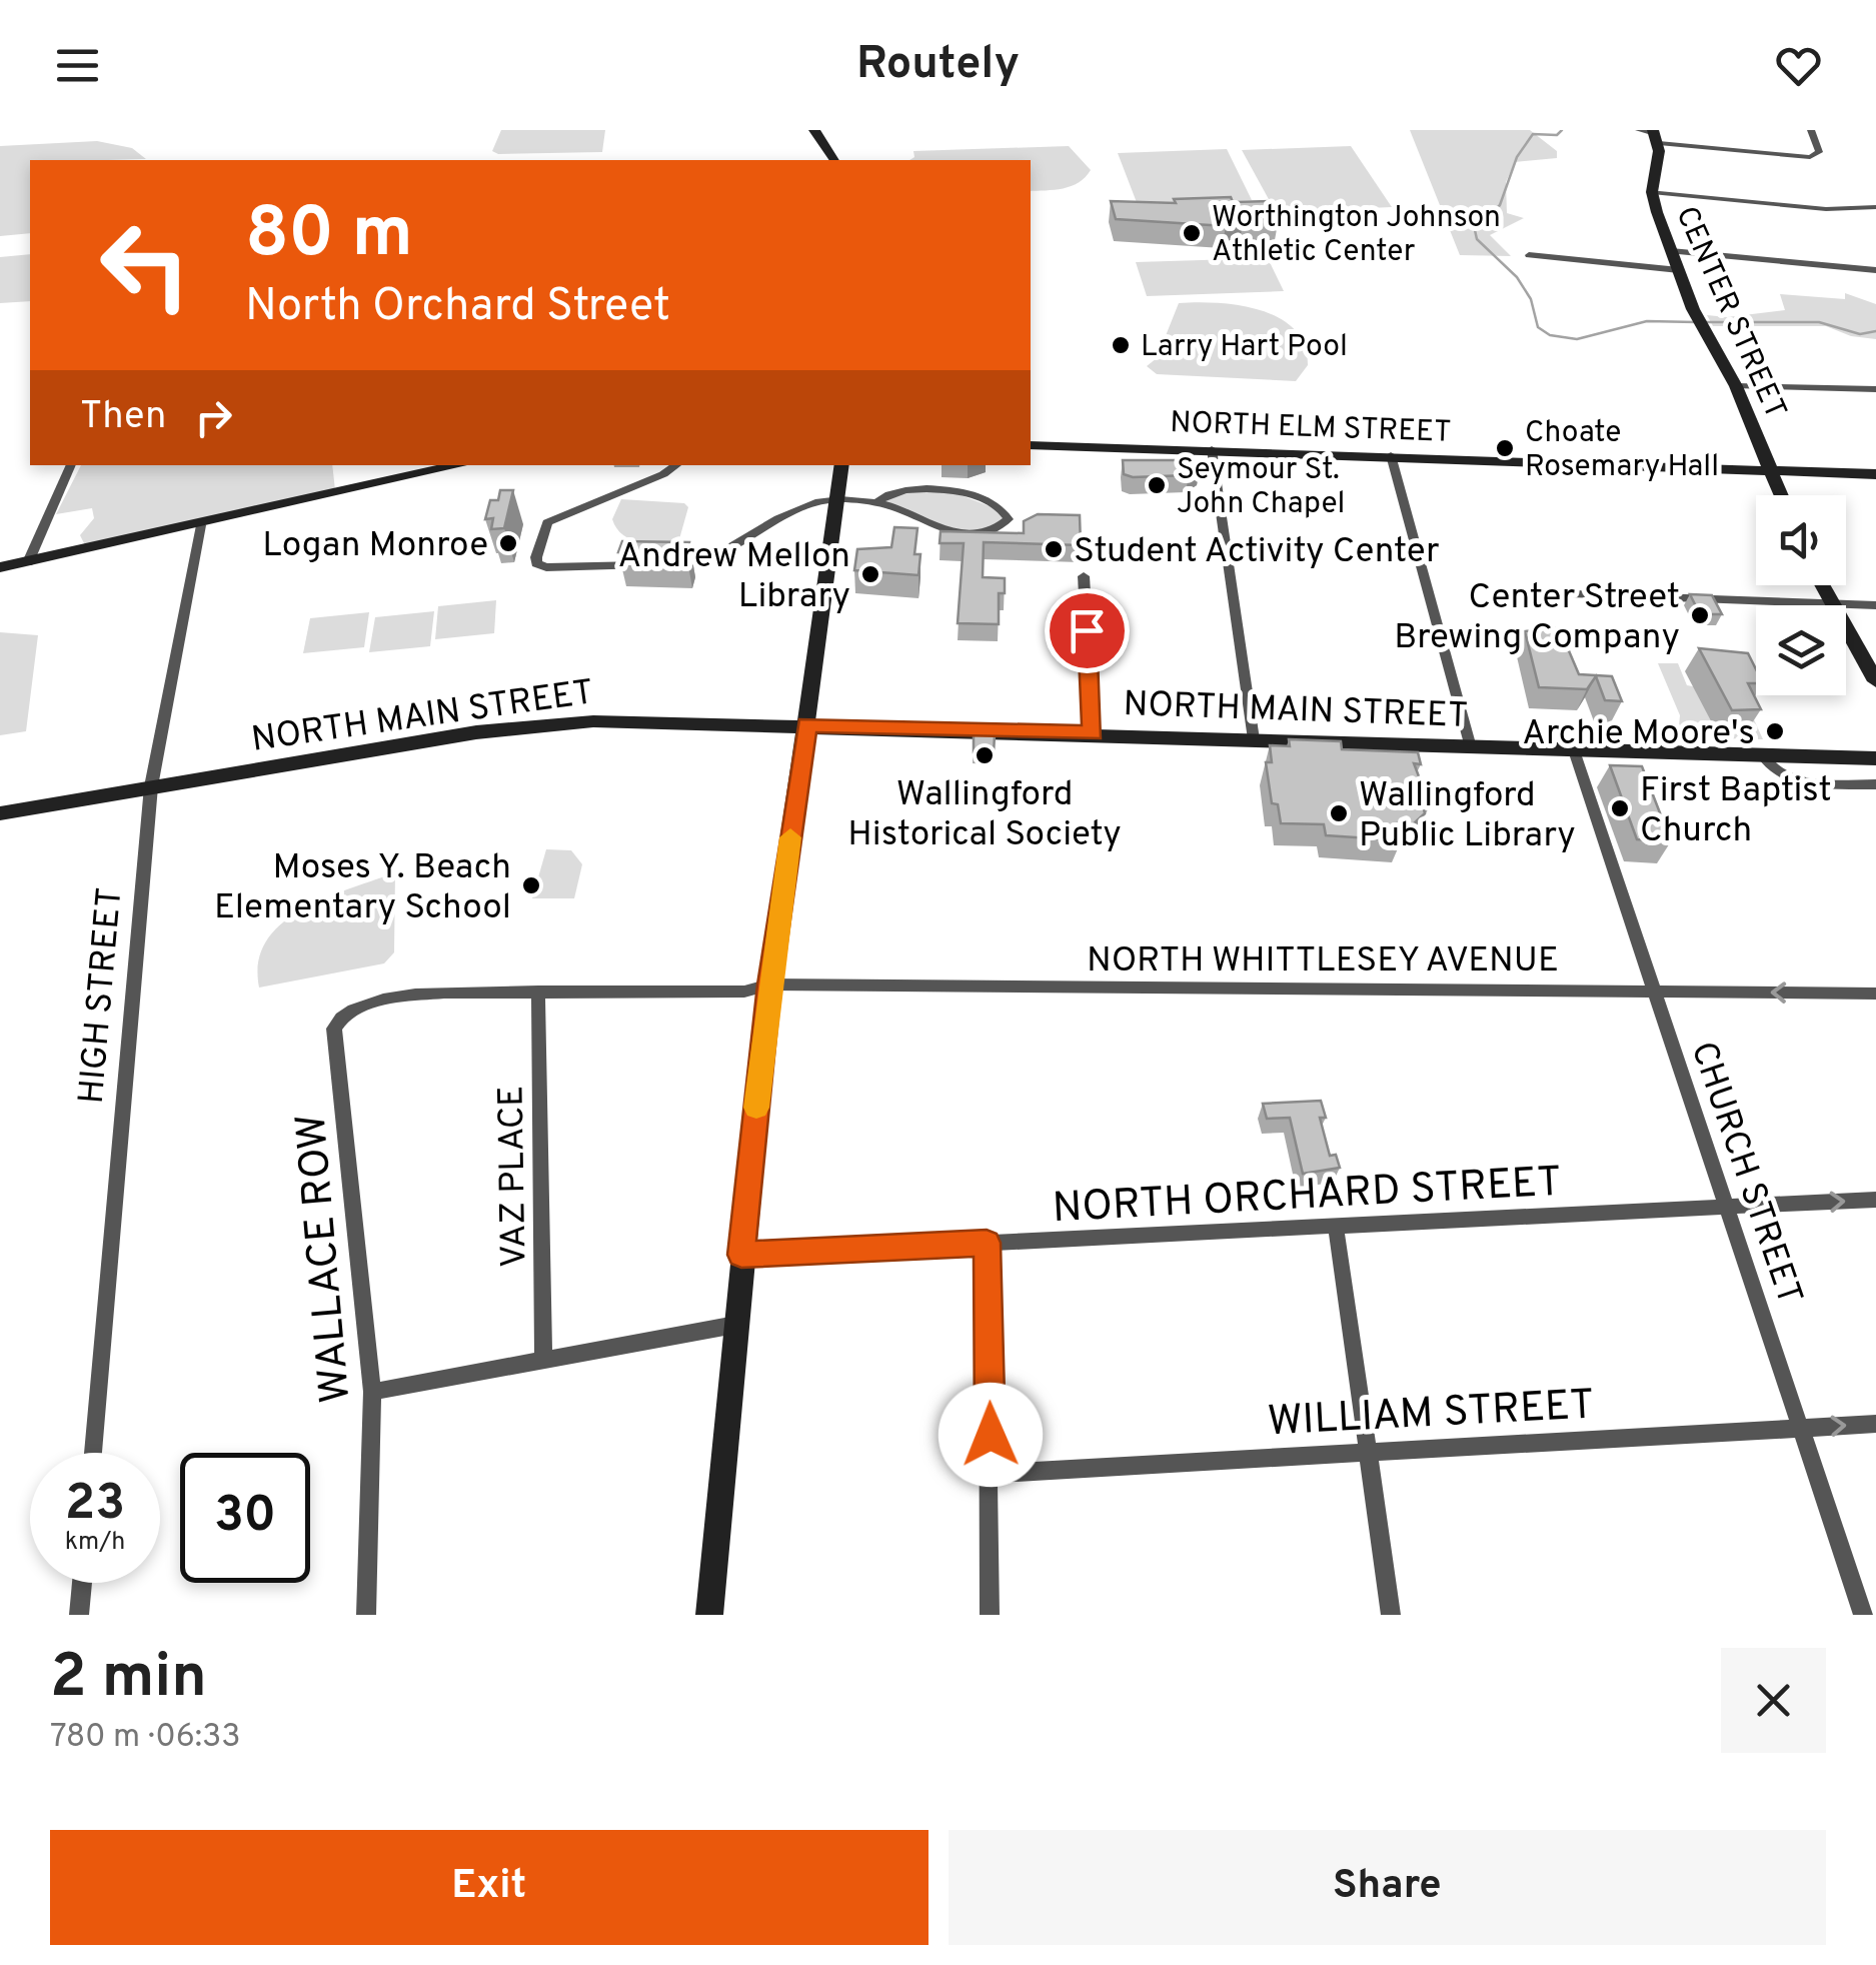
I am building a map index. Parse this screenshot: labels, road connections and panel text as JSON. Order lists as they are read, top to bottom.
{
  "streets": {
    "main road": ["CENTER STREET", "NORTH ELM STREET", "NORTH MAIN STREET"],
    "street": [
      "NORTH WHITTLESEY AVENUE",
      "HIGH STREET",
      "CHURCH STREET",
      "VAZ PLACE",
      "NORTH ORCHARD STREET",
      "WALLACE ROW",
      "WILLIAM STREET"
    ]
  },
  "crossings": [
    ["CENTER STREET", "NORTH ELM STREET"],
    ["NORTH MAIN STREET", "HIGH STREET"],
    ["NORTH MAIN STREET", "CHURCH STREET"],
    ["NORTH WHITTLESEY AVENUE", "CHURCH STREET"],
    ["NORTH WHITTLESEY AVENUE", "VAZ PLACE"],
    ["NORTH WHITTLESEY AVENUE", "WALLACE ROW"],
    ["CHURCH STREET", "NORTH ORCHARD STREET"],
    ["CHURCH STREET", "WILLIAM STREET"]
  ],
  "places": [
    "Worthington Johnson Athletic Center",
    "Larry Hart Pool",
    "Choate Rosemary Hall",
    "Seymour St. John Chapel",
    "Logan Monroe",
    "Student Activity Center",
    "Andrew Mellon Library",
    "Center Street Brewing Company",
    "Archie Moore's",
    "Wallingford Historical Society",
    "First Baptist Church",
    "Wallingford Public Library",
    "Moses Y. Beach Elementary School"
  ],
  "page": {
    "header": "Routely",
    "turn": ["80 m", "North Orchard Street"],
    "then": "Then",
    "speed": "23 km/h",
    "limit": "30",
    "heading": ["2 min", "780 m · 06:33"],
    "buttons": ["Exit", "Share"]
  }
}
